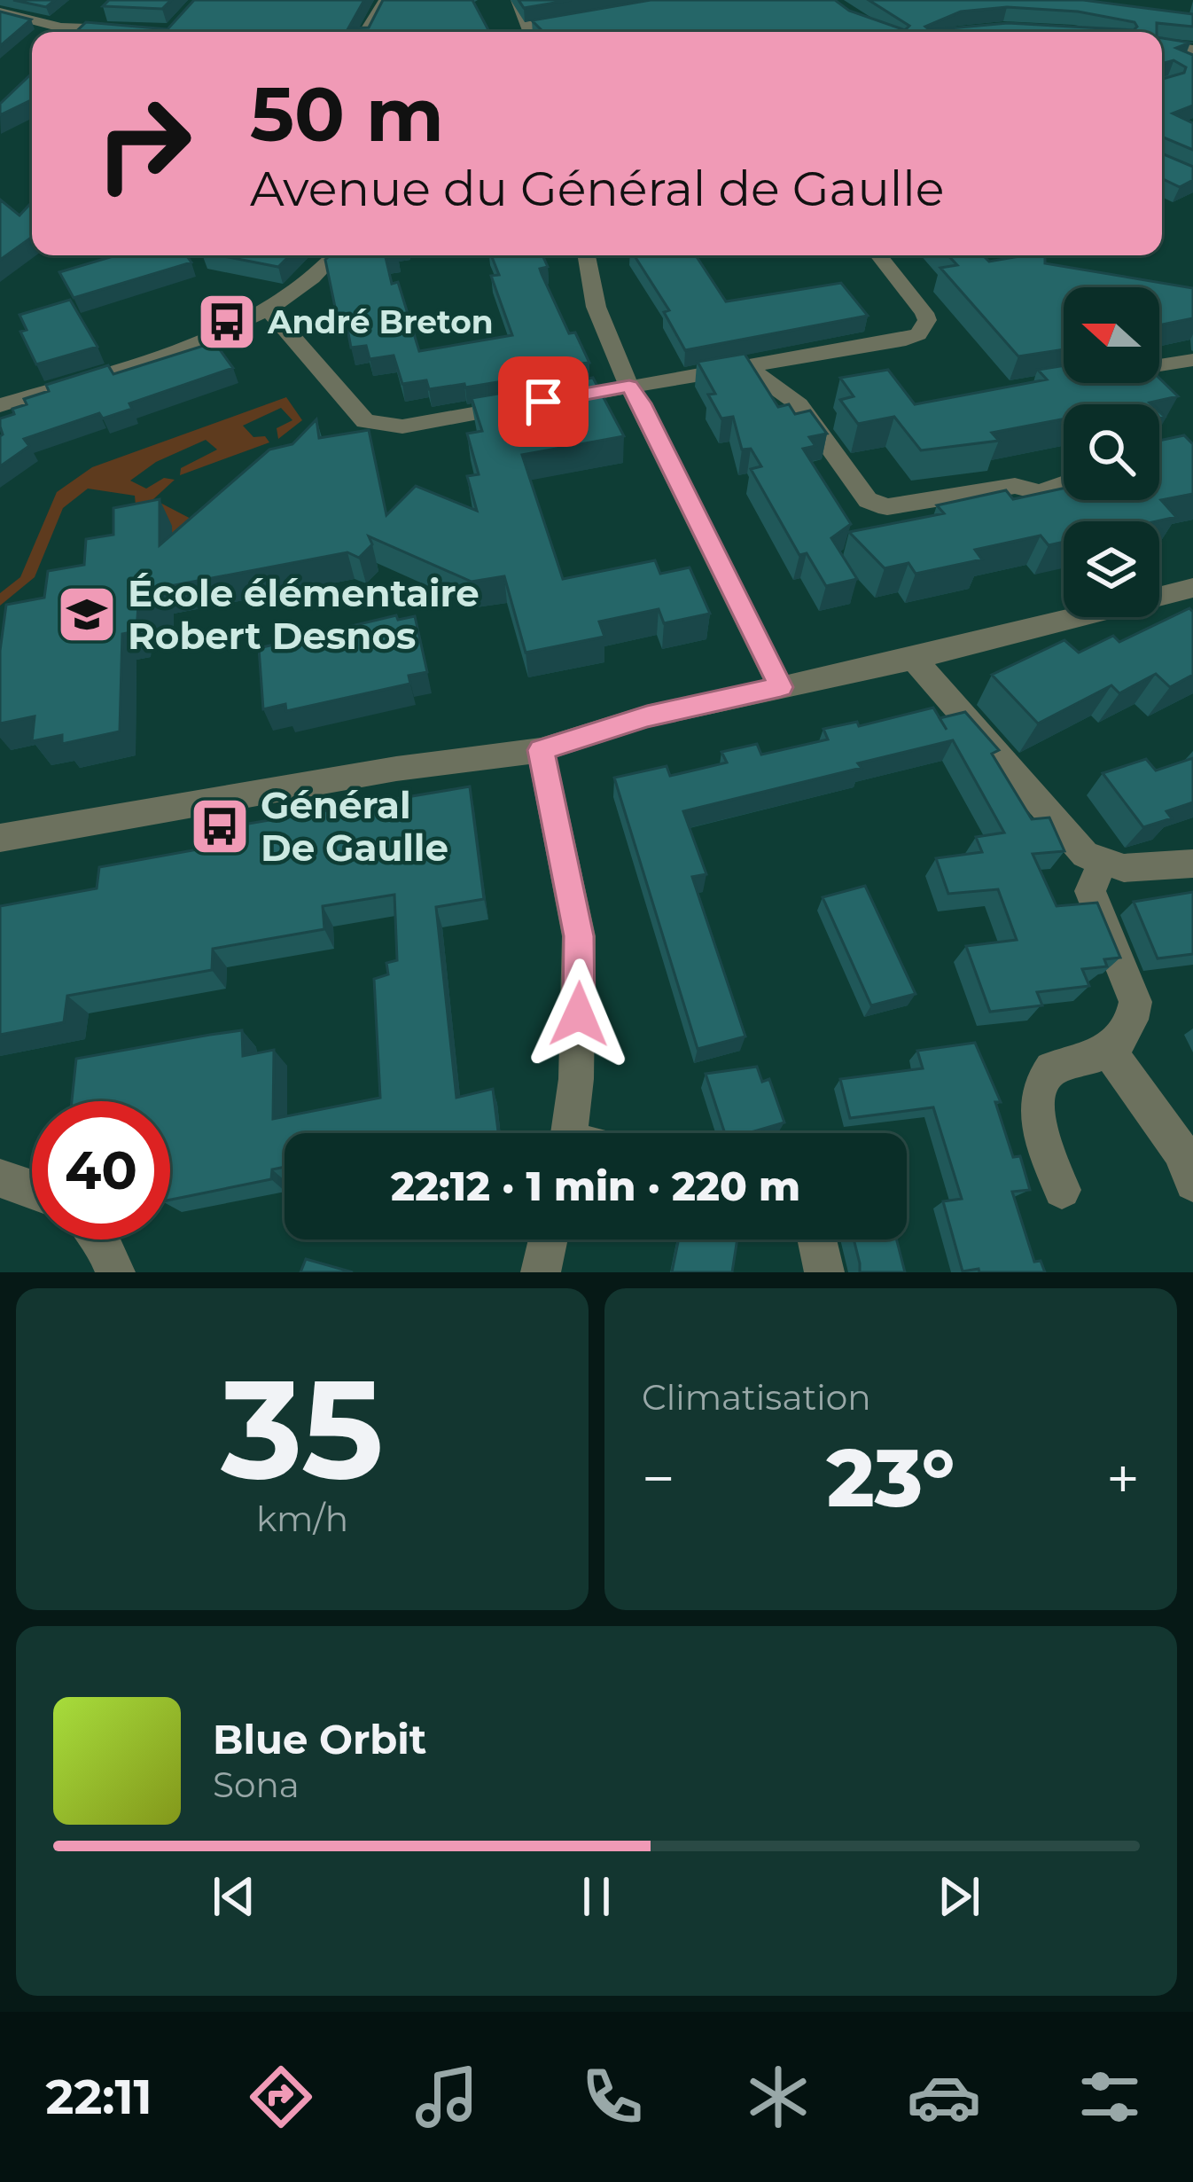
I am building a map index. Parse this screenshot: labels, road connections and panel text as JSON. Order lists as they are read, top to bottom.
{
  "places": {
    "bus stop": ["André Breton", "Général De Gaulle"],
    "school or university": ["École élémentaire Robert Desnos"]
  },
  "north": "left",
  "page": {
    "turn": ["50 m", "Avenue du Général de Gaulle"],
    "limit": "40",
    "trip": "22:12 · 1 min · 220 m",
    "tile": [
      ["35", "km/h"],
      "Climatisation"
    ],
    "heat": ["−", "23°", "+"],
    "song": ["Blue Orbit", "Sona"],
    "tabs": "22:11"
  }
}
